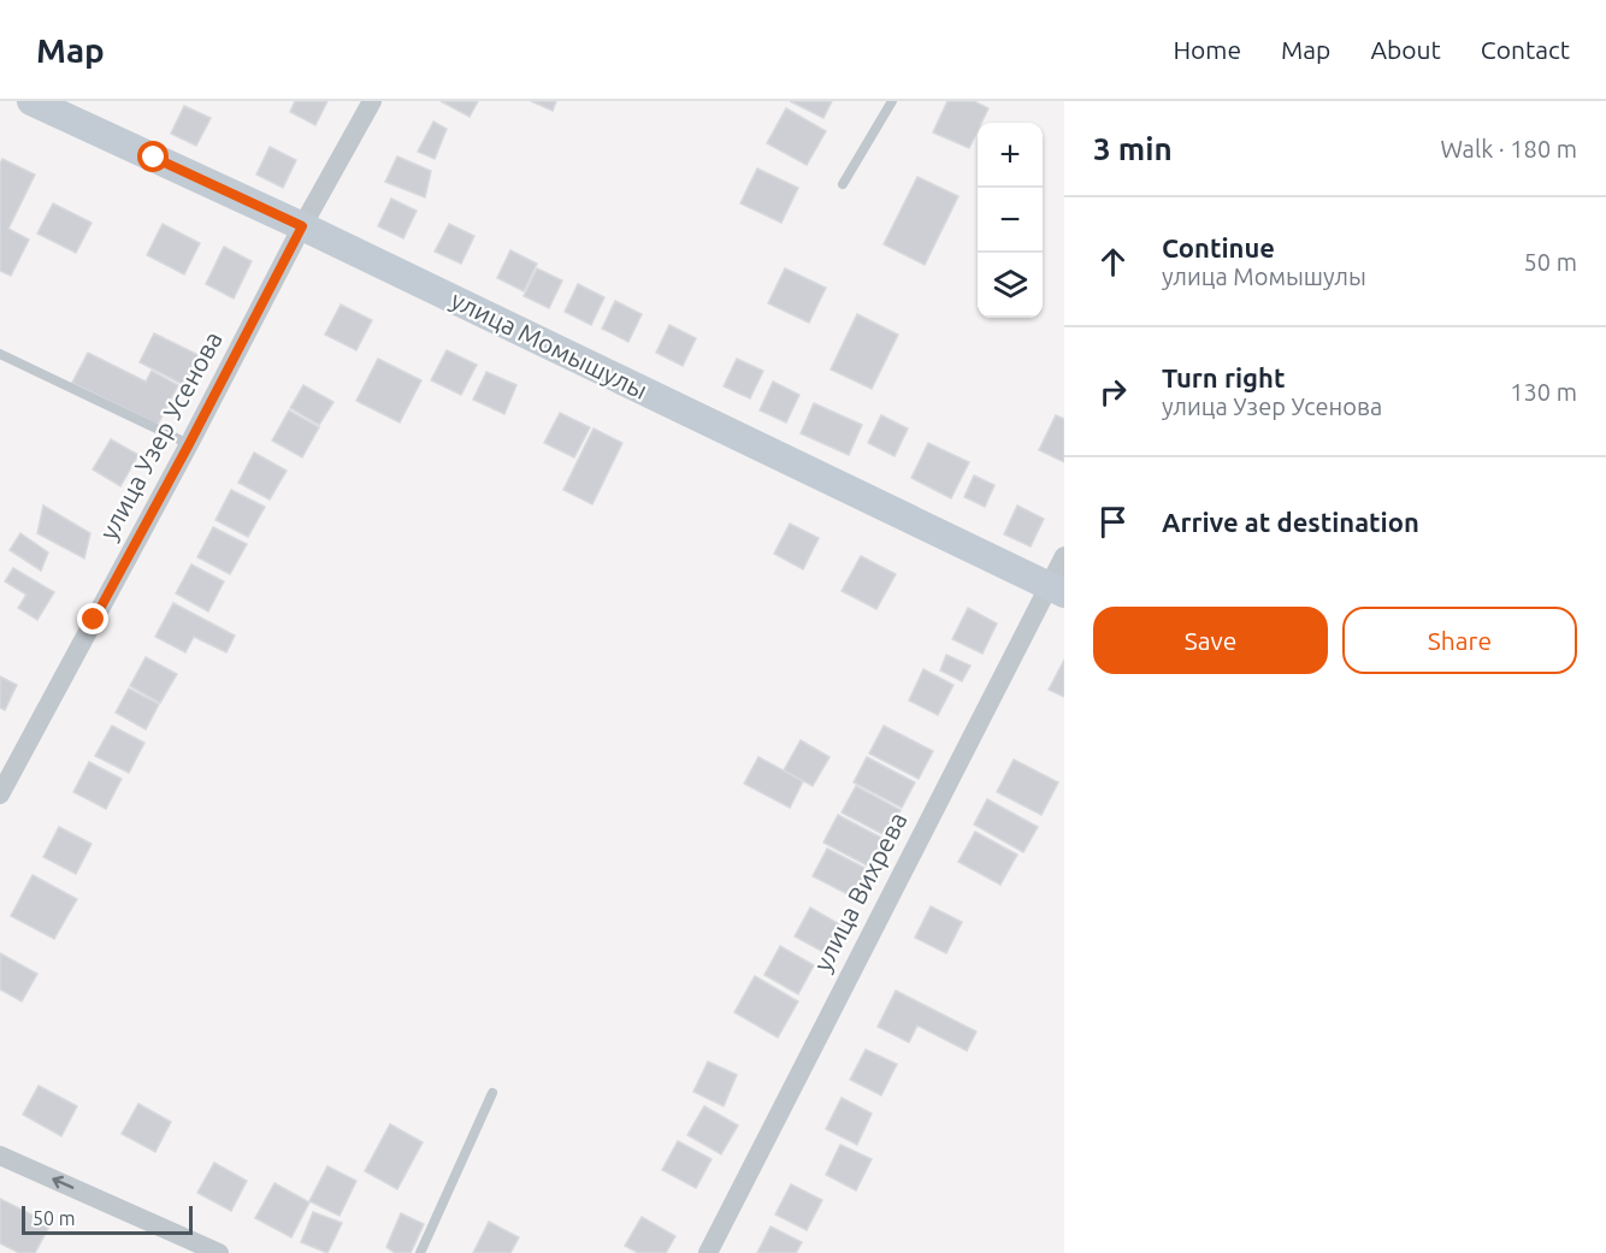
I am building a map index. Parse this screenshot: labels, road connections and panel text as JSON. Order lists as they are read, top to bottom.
{
  "streets": {
    "street": ["улица Момышулы", "улица Узер Усенова", "улица Вихрева"]
  },
  "crossings": [
    ["улица Момышулы", "улица Узер Усенова"],
    ["улица Момышулы", "улица Вихрева"]
  ],
  "scale_bar": "50 m",
  "page": {
    "header": "Map",
    "nav": [
      "Home",
      "Map",
      "About",
      "Contact"
    ],
    "heading": ["3 min", "Walk · 180 m"],
    "map_buttons": ["+", "−"],
    "list": [
      ["Continue", "улица Момышулы", "50 m"],
      ["Turn right", "улица Узер Усенова", "130 m"],
      "Arrive at destination"
    ],
    "buttons": ["Save", "Share"],
    "scale": "50 m"
  }
}
